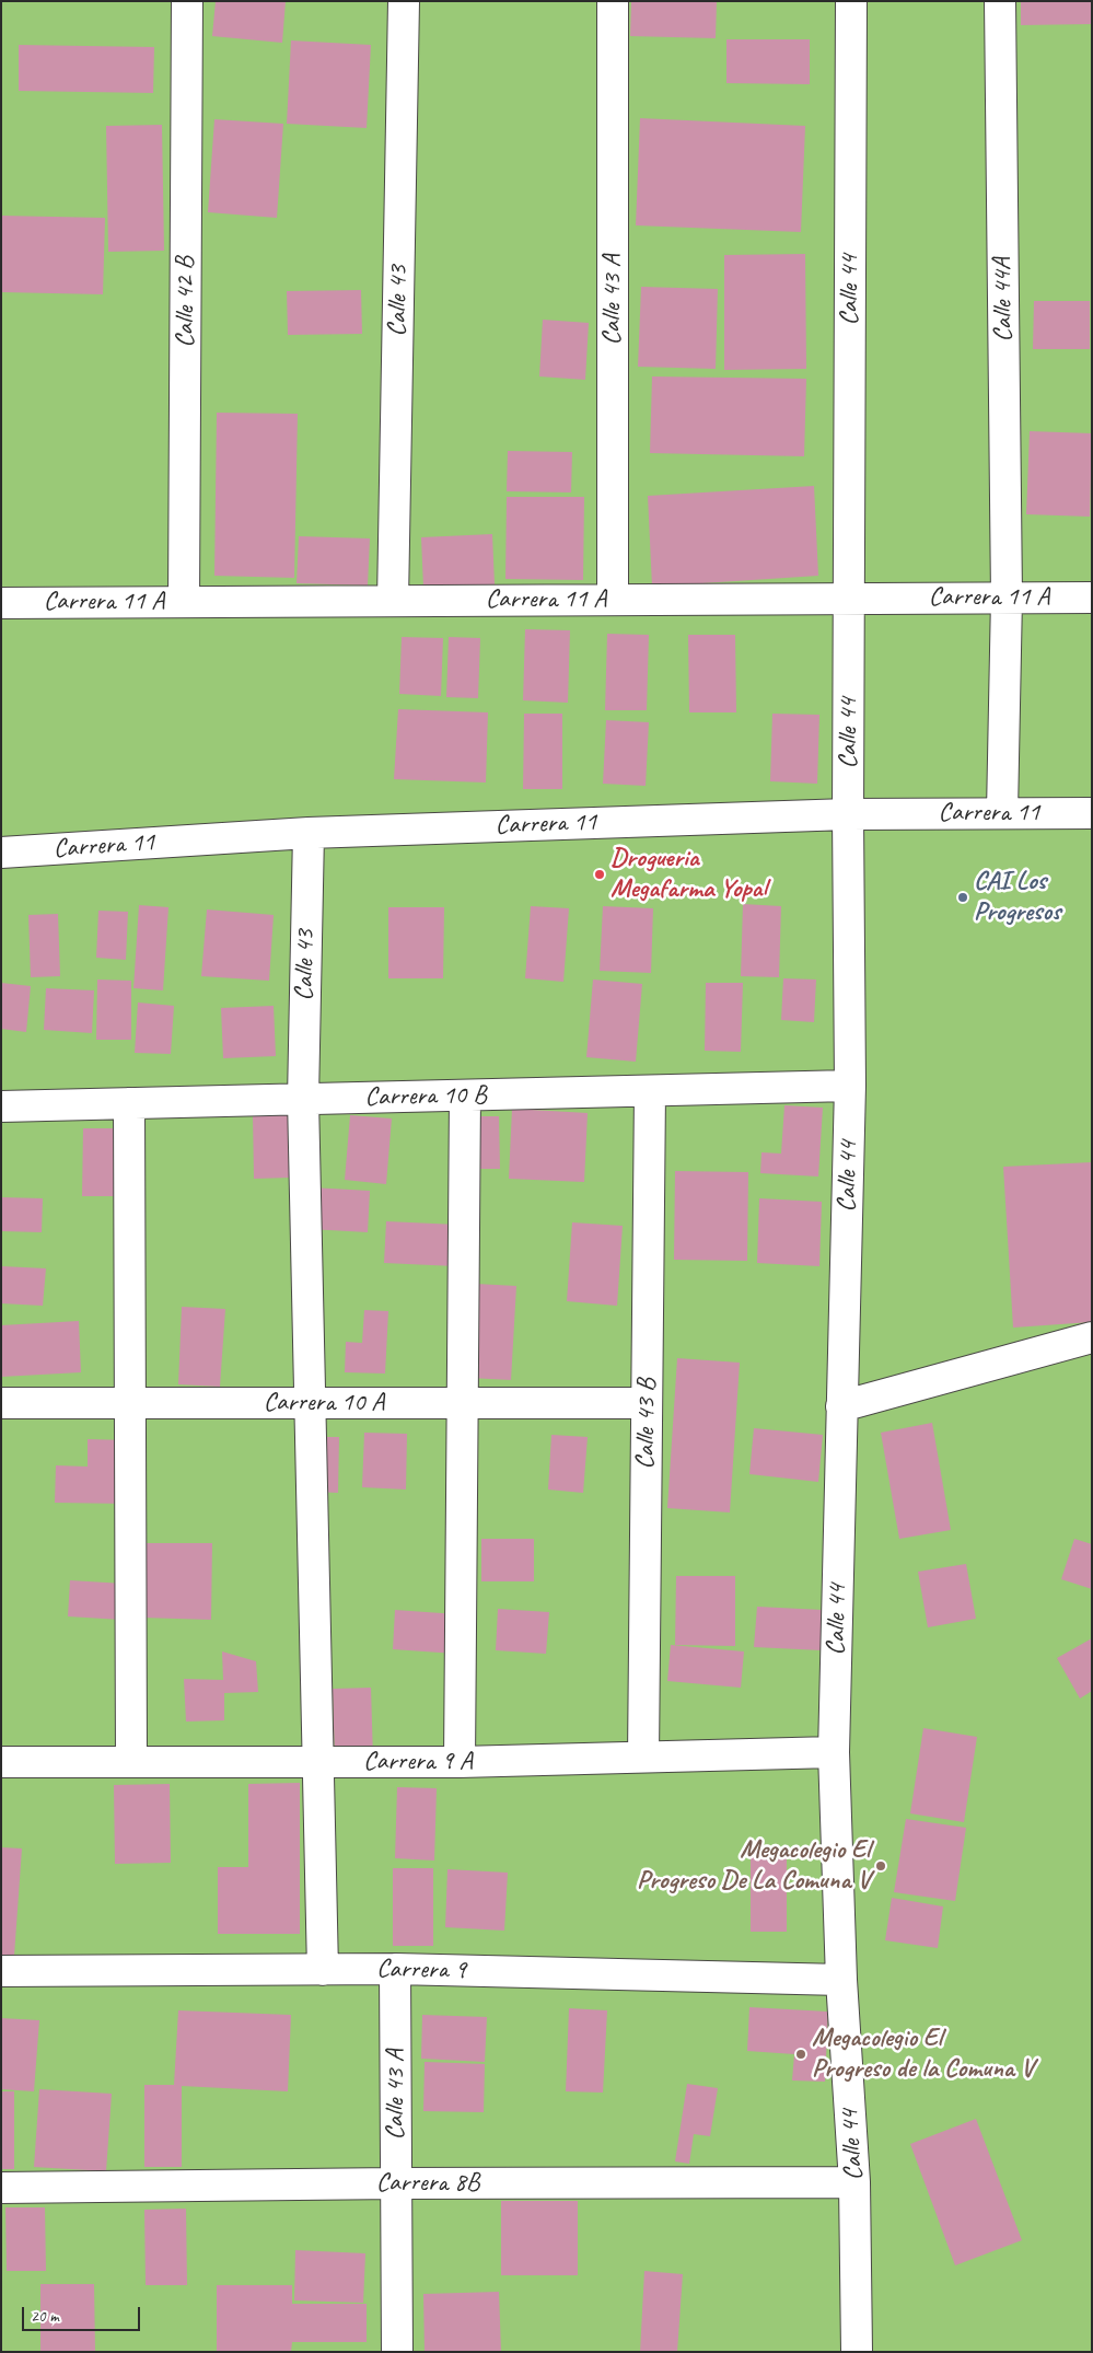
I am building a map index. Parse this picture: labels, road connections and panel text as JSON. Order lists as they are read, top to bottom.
{
  "streets": {
    "street": [
      "Calle 44",
      "Calle 43 A",
      "Calle 44A",
      "Calle 43",
      "Calle 42 B",
      "Carrera 11 A",
      "Carrera 11",
      "Carrera 10 B",
      "Carrera 10 A",
      "Calle 43 B",
      "Carrera 9 A",
      "Carrera 9",
      "Carrera 8B"
    ]
  },
  "crossings": [
    ["Calle 44", "Carrera 11 A"],
    ["Calle 44", "Carrera 11"],
    ["Calle 44", "Carrera 10 B"],
    ["Calle 44", "Carrera 9 A"],
    ["Calle 44", "Carrera 9"],
    ["Calle 44", "Carrera 8B"],
    ["Calle 43 A", "Carrera 11 A"],
    ["Calle 43 A", "Carrera 9"],
    ["Calle 43 A", "Carrera 8B"],
    ["Calle 44A", "Carrera 11 A"],
    ["Calle 44A", "Carrera 11"],
    ["Calle 43", "Carrera 11 A"],
    ["Calle 43", "Carrera 11"],
    ["Calle 43", "Carrera 10 B"],
    ["Calle 43", "Carrera 10 A"],
    ["Calle 43", "Carrera 9 A"],
    ["Calle 43", "Carrera 9"],
    ["Calle 42 B", "Carrera 11 A"],
    ["Carrera 10 B", "Calle 43 B"],
    ["Carrera 10 A", "Calle 43 B"],
    ["Calle 43 B", "Carrera 9 A"]
  ],
  "places": [
    "Drogueria Megafarma Yopal",
    "CAI Los Progresos",
    "Megacolegio El Progreso De La Comuna V",
    "Megacolegio El Progreso de la Comuna V"
  ],
  "scale_bar": "20 m"
}
